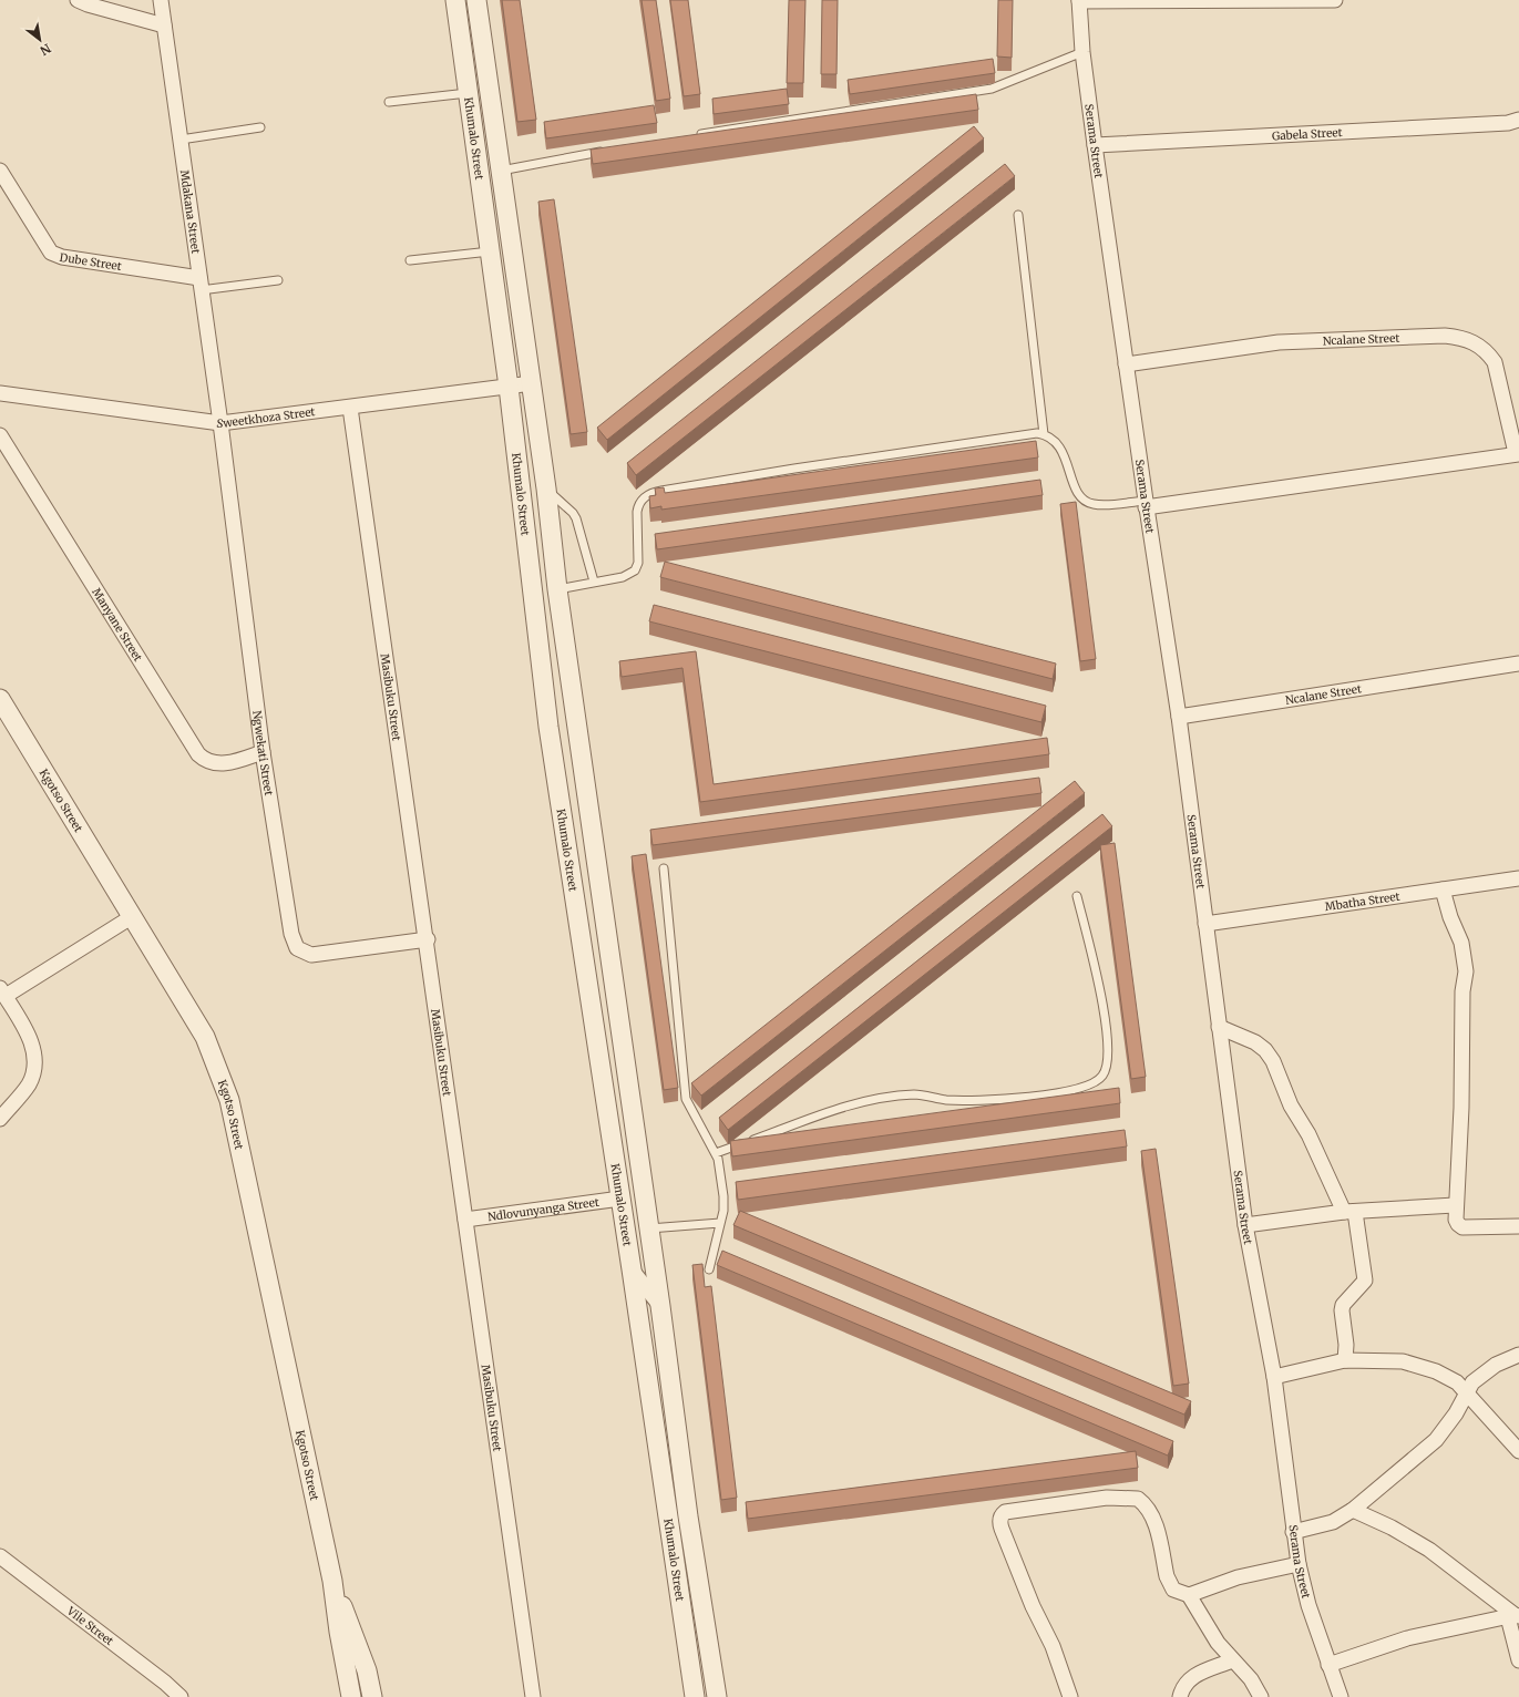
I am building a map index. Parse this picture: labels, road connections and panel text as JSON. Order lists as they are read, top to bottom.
{
  "streets": {
    "street": [
      "Gabela Street",
      "Khumalo Street",
      "Serama Street",
      "Mdakana Street",
      "Dube Street",
      "Ncalane Street",
      "Sweetkhoza Street",
      "Manyane Street",
      "Masibuku Street",
      "Ngwekati Street",
      "Kgotso Street",
      "Mbatha Street",
      "Ndlovunyanga Street",
      "Vile Street"
    ]
  },
  "crossings": [
    ["Gabela Street", "Serama Street"],
    ["Khumalo Street", "Sweetkhoza Street"],
    ["Khumalo Street", "Ndlovunyanga Street"],
    ["Serama Street", "Ncalane Street"],
    ["Serama Street", "Mbatha Street"],
    ["Mdakana Street", "Dube Street"],
    ["Mdakana Street", "Sweetkhoza Street"],
    ["Mdakana Street", "Ngwekati Street"],
    ["Sweetkhoza Street", "Masibuku Street"],
    ["Sweetkhoza Street", "Ngwekati Street"],
    ["Manyane Street", "Ngwekati Street"],
    ["Masibuku Street", "Ngwekati Street"],
    ["Masibuku Street", "Ndlovunyanga Street"]
  ],
  "north": "bottom right"
}
